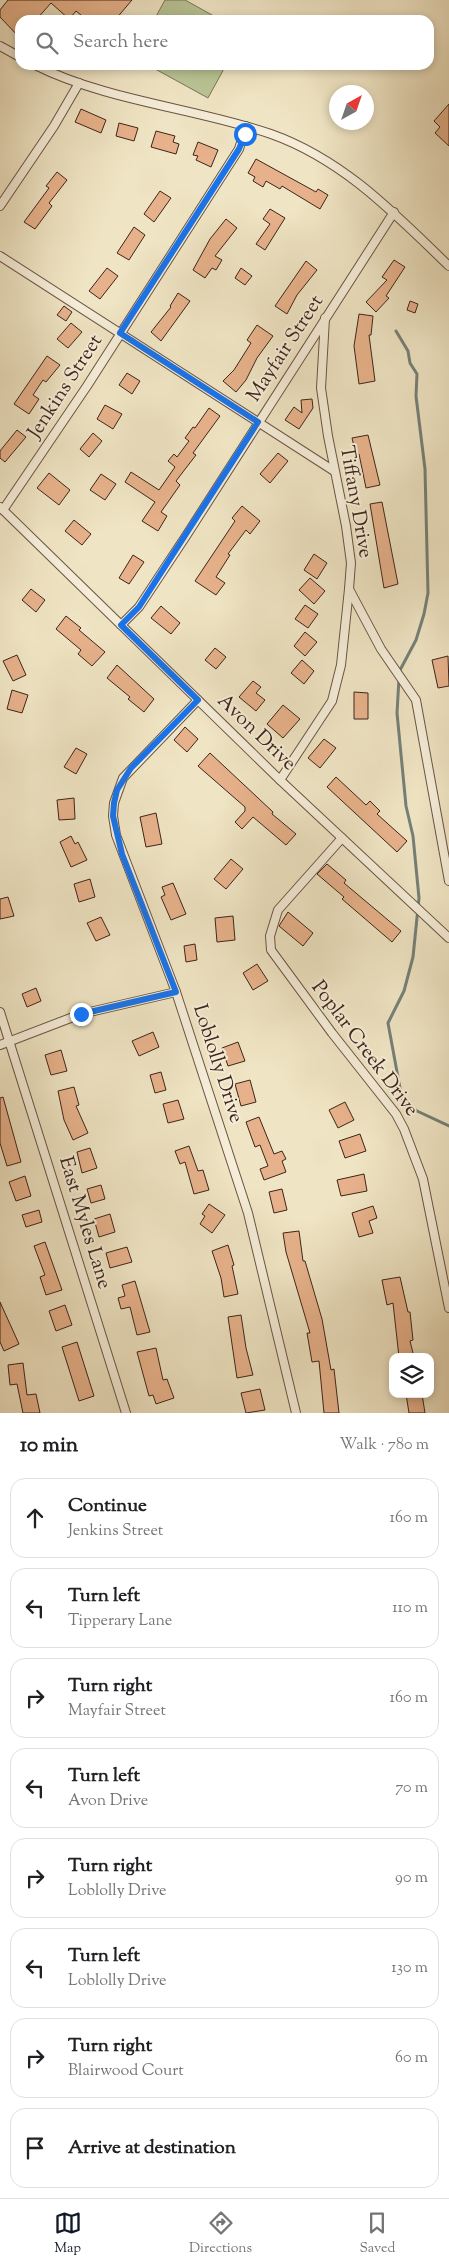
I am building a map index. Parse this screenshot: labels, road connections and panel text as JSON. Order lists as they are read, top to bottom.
{
  "streets": {
    "street": [
      "Mayfair Street",
      "Jenkins Street",
      "Tiffany Drive",
      "Avon Drive",
      "Poplar Creek Drive",
      "Loblolly Drive",
      "East Myles Lane"
    ]
  },
  "crossings": [
    ["Mayfair Street", "Tiffany Drive"],
    ["Mayfair Street", "Avon Drive"],
    ["Jenkins Street", "Avon Drive"],
    ["Avon Drive", "Poplar Creek Drive"],
    ["Avon Drive", "Loblolly Drive"]
  ],
  "north": "top right",
  "page": {
    "search": "Search here",
    "heading": ["10 min", "Walk · 780 m"],
    "list": [
      ["Continue", "Jenkins Street", "160 m"],
      ["Turn left", "Tipperary Lane", "110 m"],
      ["Turn right", "Mayfair Street", "160 m"],
      ["Turn left", "Avon Drive", "70 m"],
      ["Turn right", "Loblolly Drive", "90 m"],
      ["Turn left", "Loblolly Drive", "130 m"],
      ["Turn right", "Blairwood Court", "60 m"],
      "Arrive at destination"
    ],
    "nav": ["Map", "Directions", "Saved"]
  }
}
